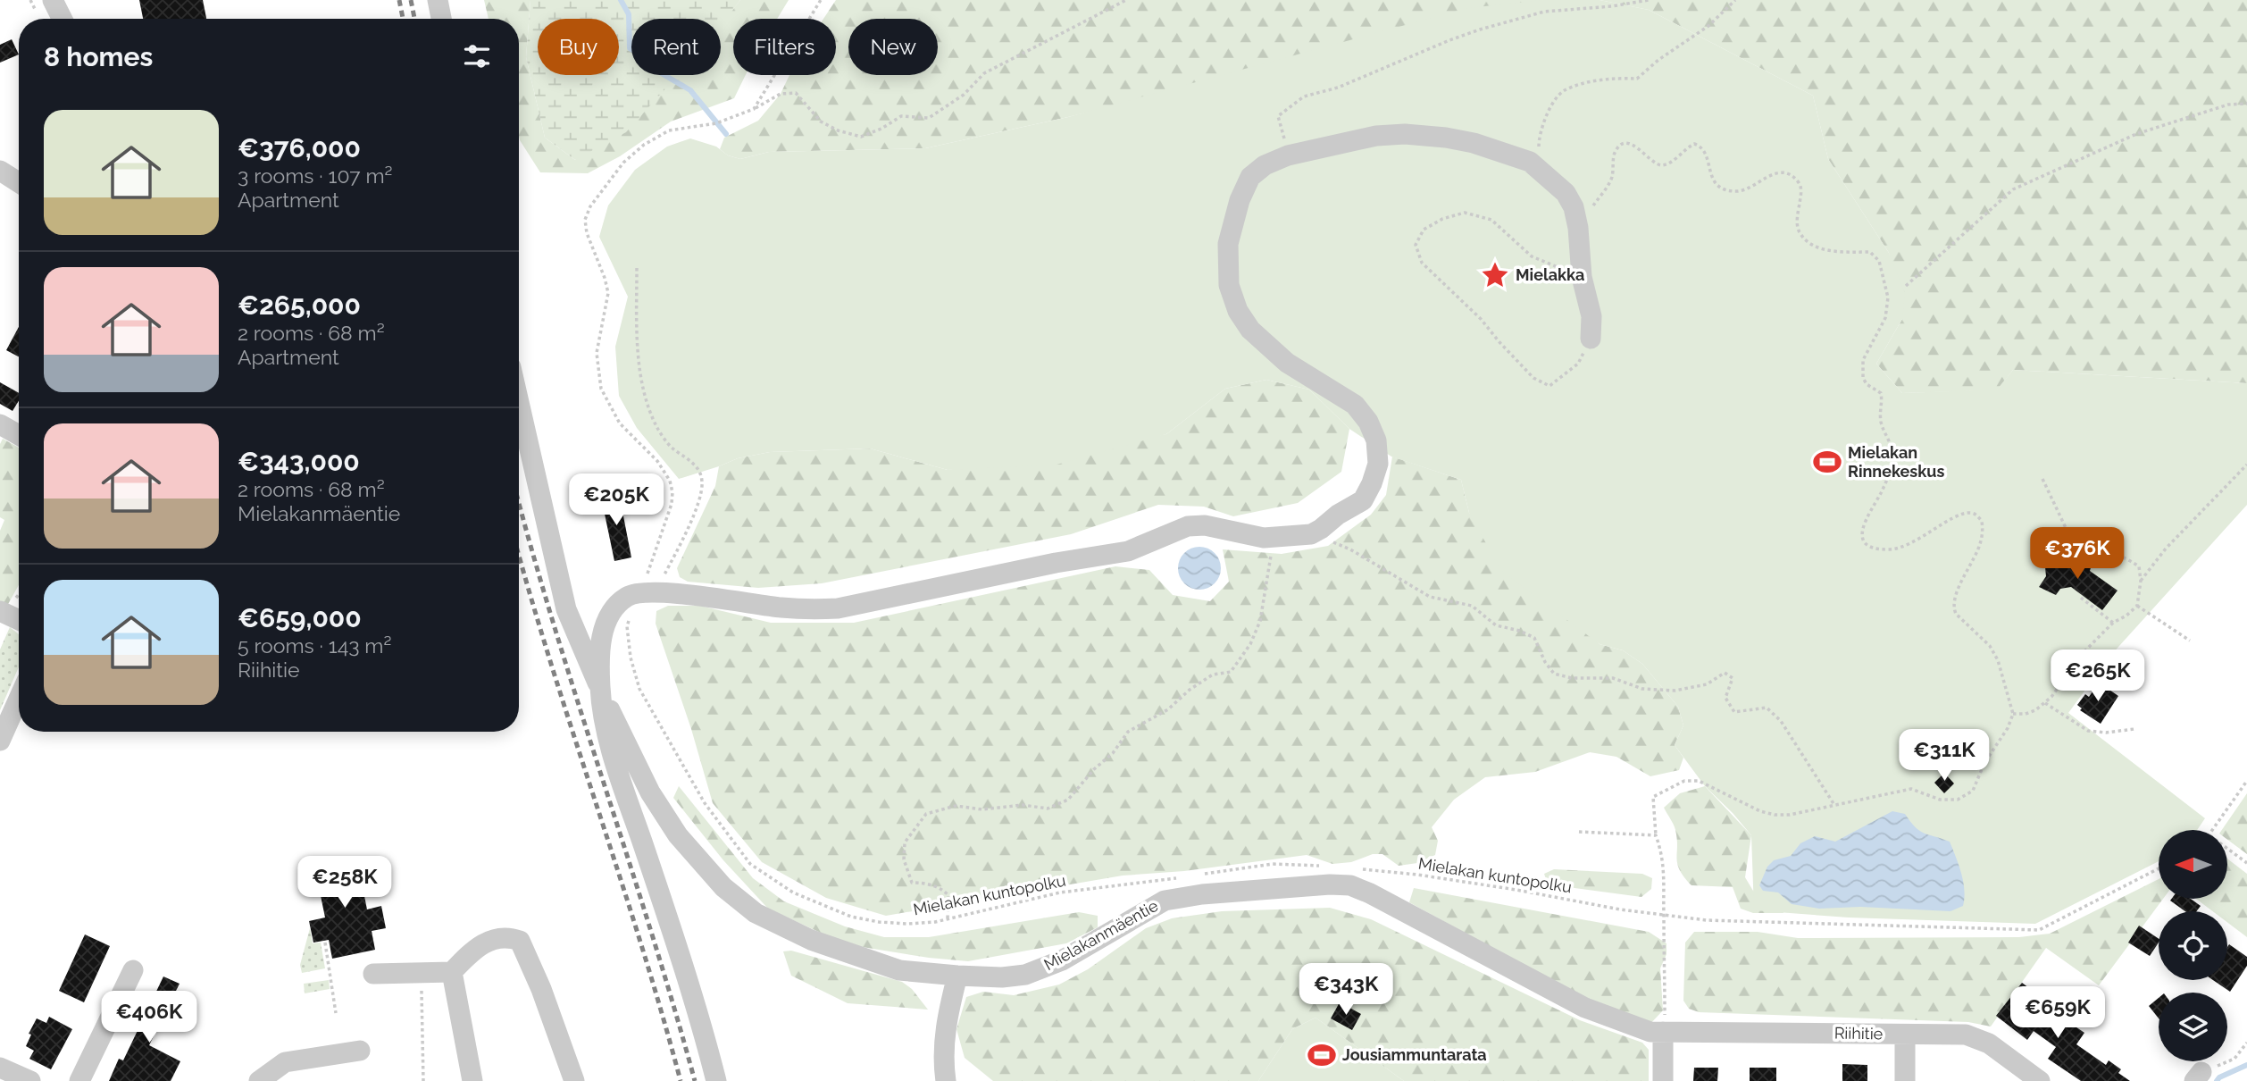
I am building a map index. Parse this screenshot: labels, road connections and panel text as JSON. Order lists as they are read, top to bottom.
{
  "streets": {
    "street": ["Mielakanmäentie", "Riihitie"],
    "path": ["Mielakan kuntopolku"]
  },
  "crossings": [
    ["Mielakanmäentie", "Riihitie"]
  ],
  "places": {
    "place": ["Mielakka"],
    "sports": ["Mielakan Rinnekeskus", "Jousiammuntarata"]
  },
  "north": "left",
  "page": {
    "chip": [
      "Buy",
      "Rent",
      "Filters",
      "New"
    ],
    "heading": "8 homes",
    "list": [
      {
        "name": "€376,000",
        "note": "3 rooms · 107 m² · Apartment"
      },
      {
        "name": "€265,000",
        "note": "2 rooms · 68 m² · Apartment"
      },
      {
        "name": "€343,000",
        "note": "2 rooms · 68 m² · Mielakanmäentie"
      },
      {
        "name": "€659,000",
        "note": "5 rooms · 143 m² · Riihitie"
      }
    ],
    "price": [
      "€205K",
      "€376K",
      "€265K",
      "€311K",
      "€258K",
      "€343K",
      "€659K",
      "€406K"
    ]
  }
}
